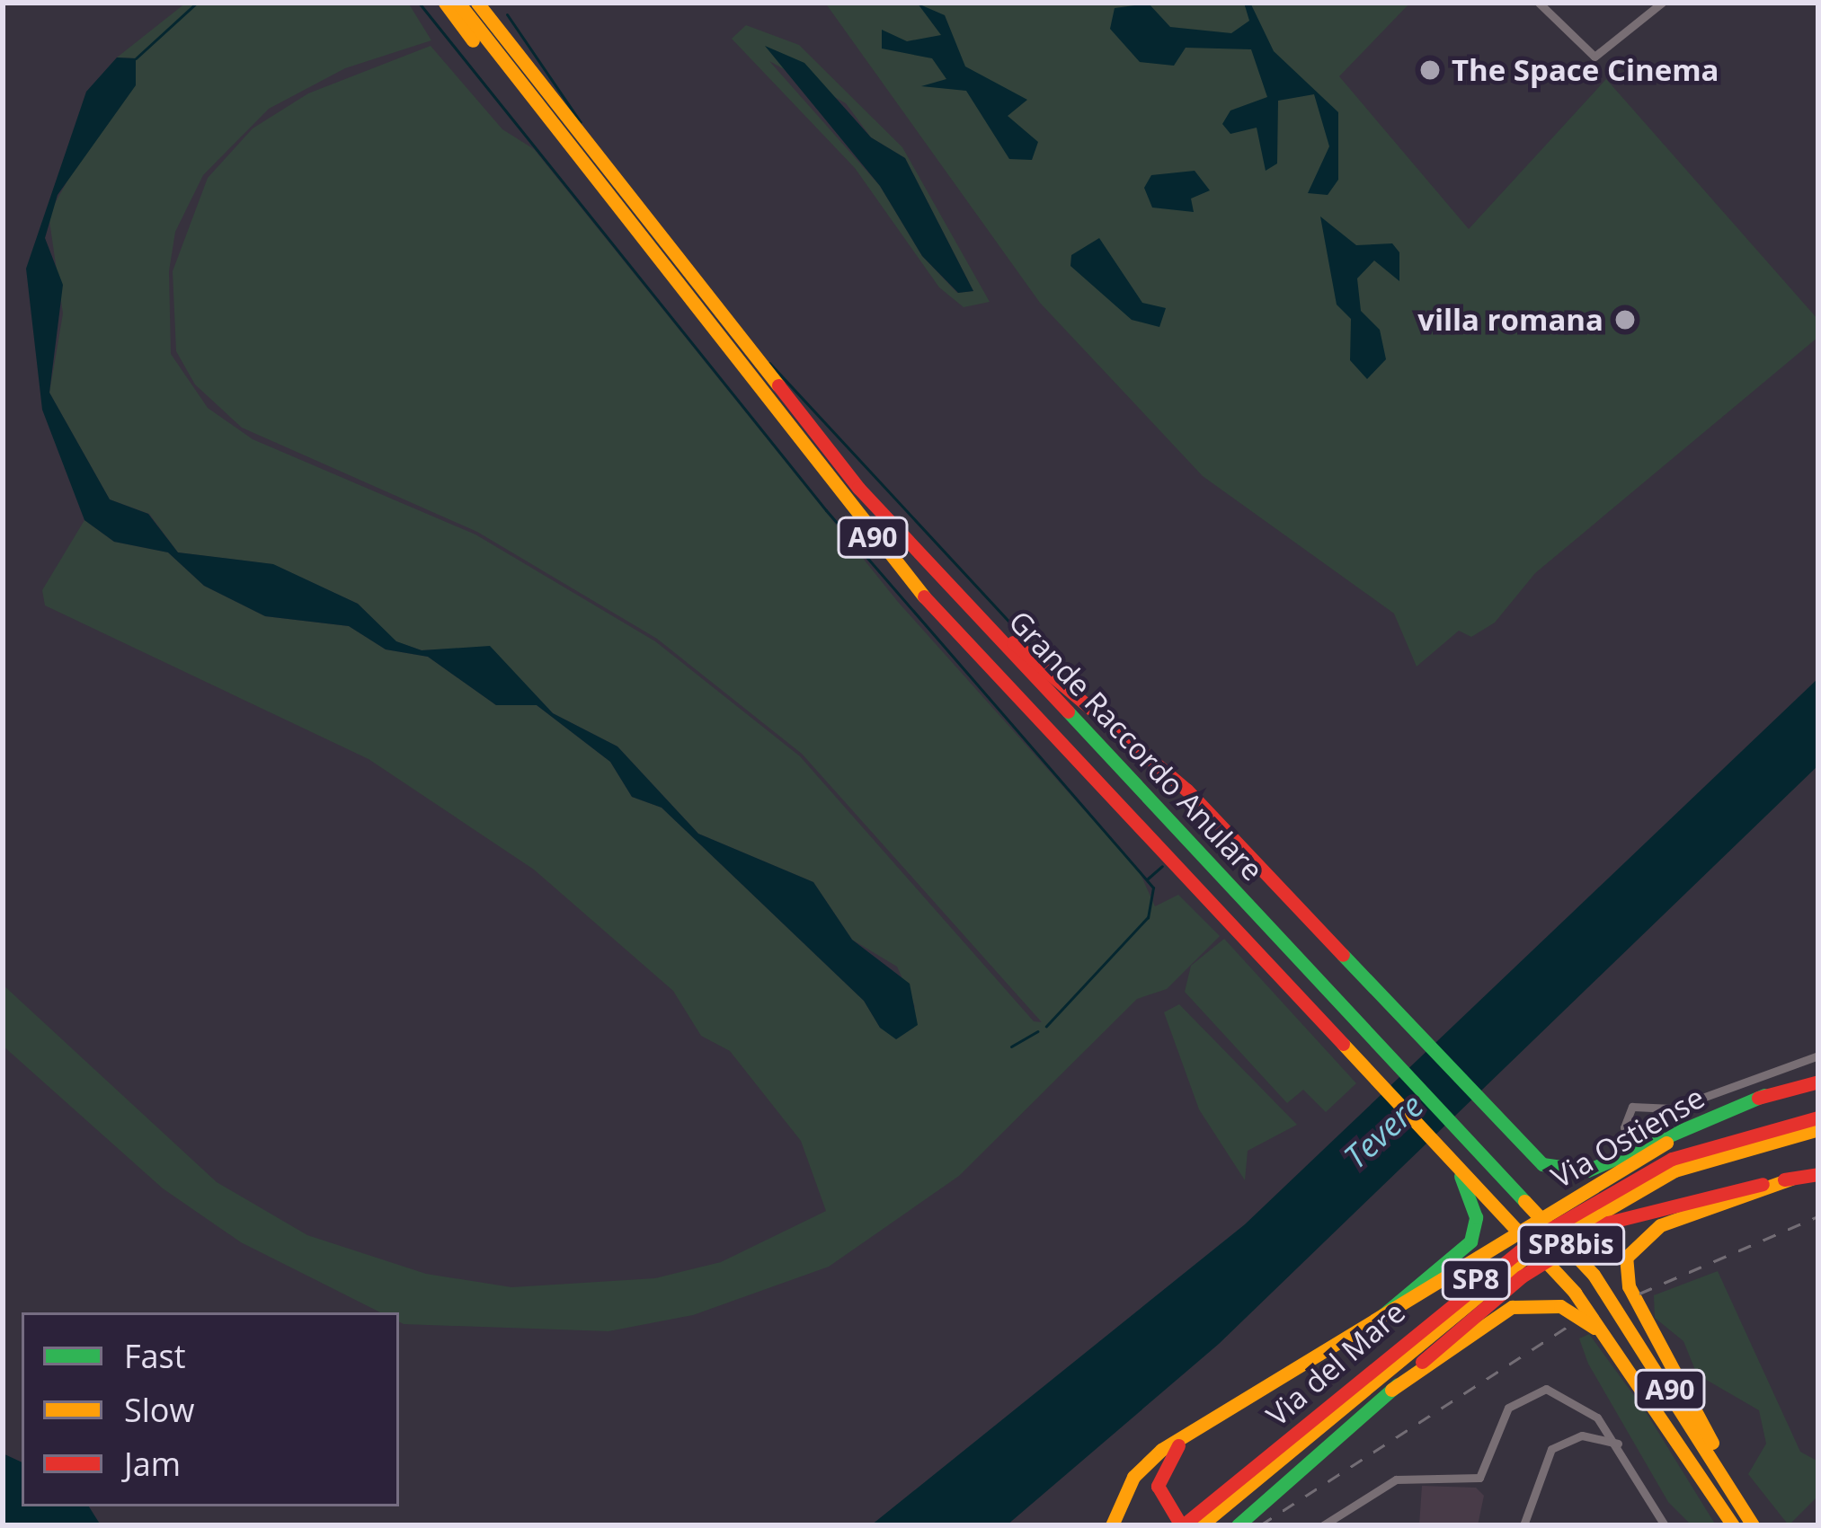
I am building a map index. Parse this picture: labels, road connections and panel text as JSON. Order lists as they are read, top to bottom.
{
  "streets": {
    "main road": [
      "A90",
      "Grande Raccordo Anulare",
      "Via Ostiense",
      "SP8bis",
      "SP8",
      "Via del Mare"
    ]
  },
  "crossings": [
    ["Via Ostiense", "SP8bis"]
  ],
  "water": ["Tevere"],
  "places": ["The Space Cinema", "villa romana"],
  "legend": ["Fast", "Slow", "Jam"]
}
